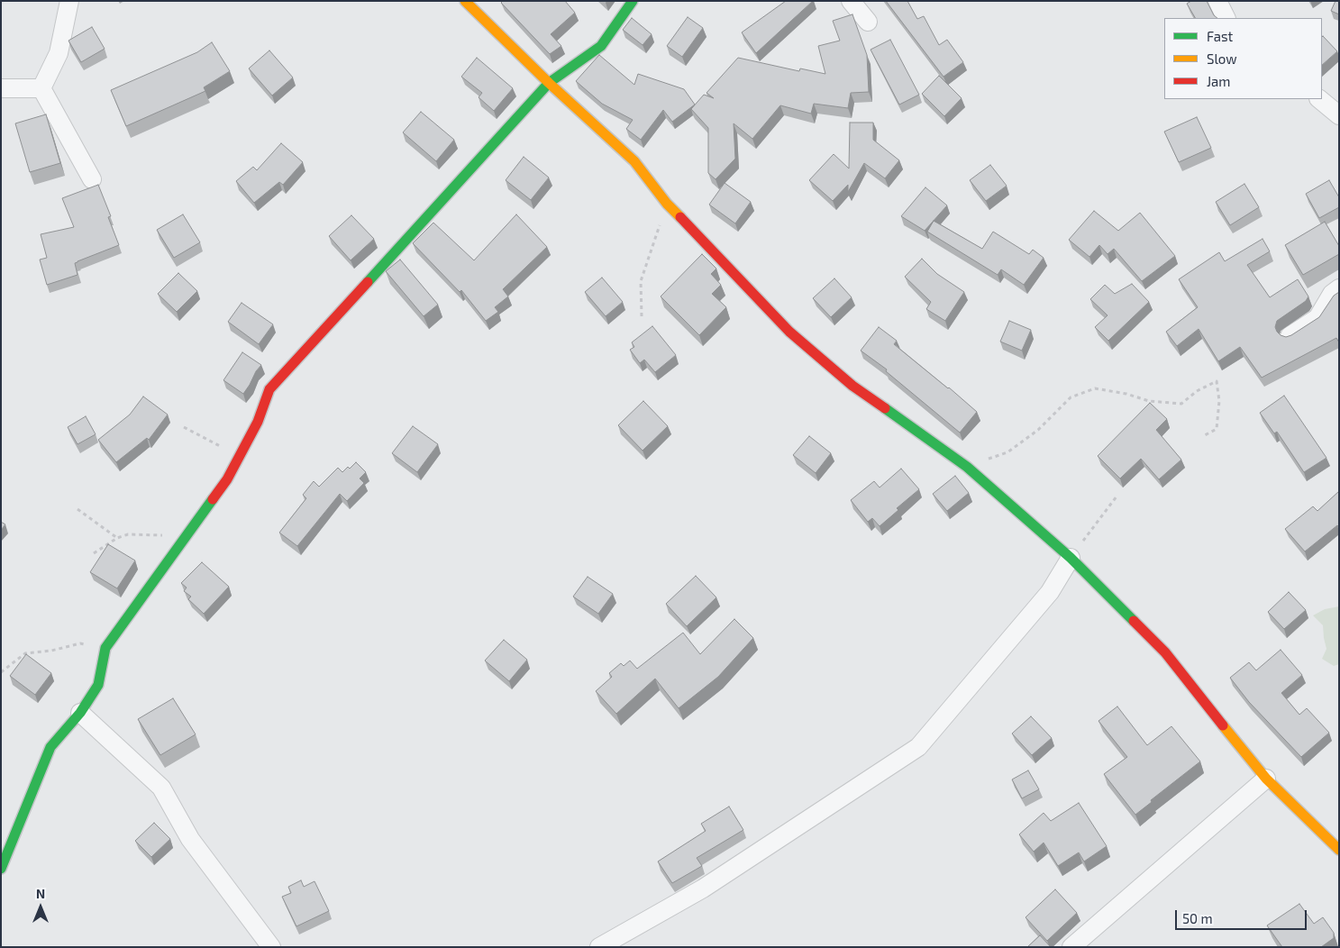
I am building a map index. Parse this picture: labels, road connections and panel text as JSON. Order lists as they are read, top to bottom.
{
  "legend": ["Fast", "Slow", "Jam"],
  "scale_bar": "50 m",
  "north": "top"
}
